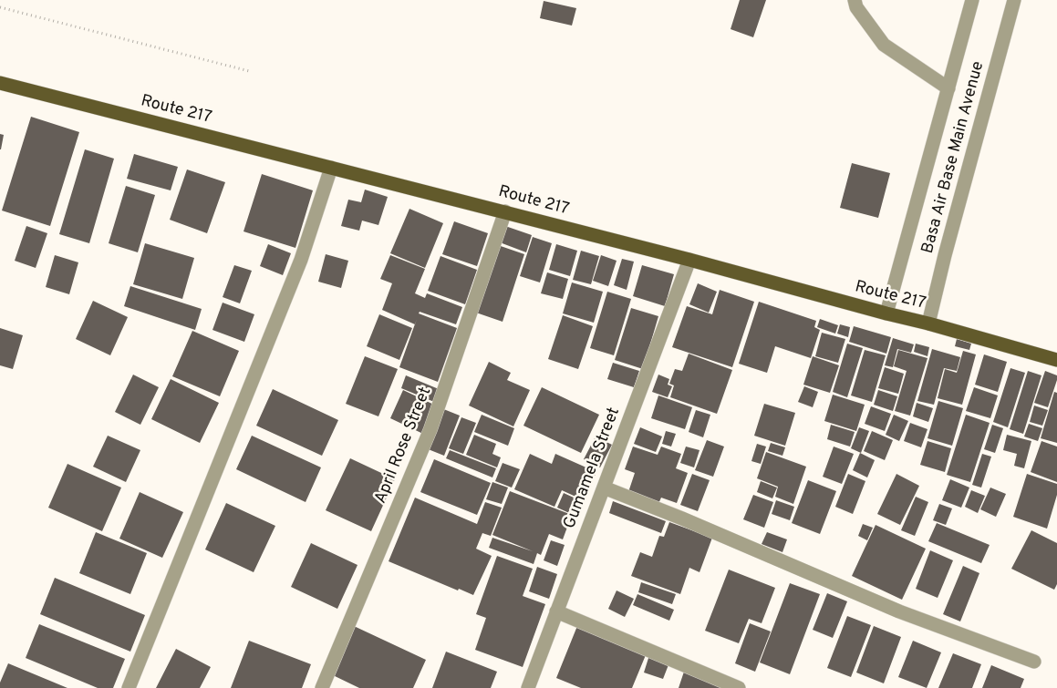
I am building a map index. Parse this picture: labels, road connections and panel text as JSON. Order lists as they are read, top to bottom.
{
  "streets": {
    "main road": ["Route 217"],
    "street": ["Basa Air Base Main Avenue", "April Rose Street", "Gumamela Street"]
  },
  "crossings": [
    ["Route 217", "Basa Air Base Main Avenue"],
    ["Route 217", "April Rose Street"],
    ["Route 217", "Gumamela Street"]
  ]
}
